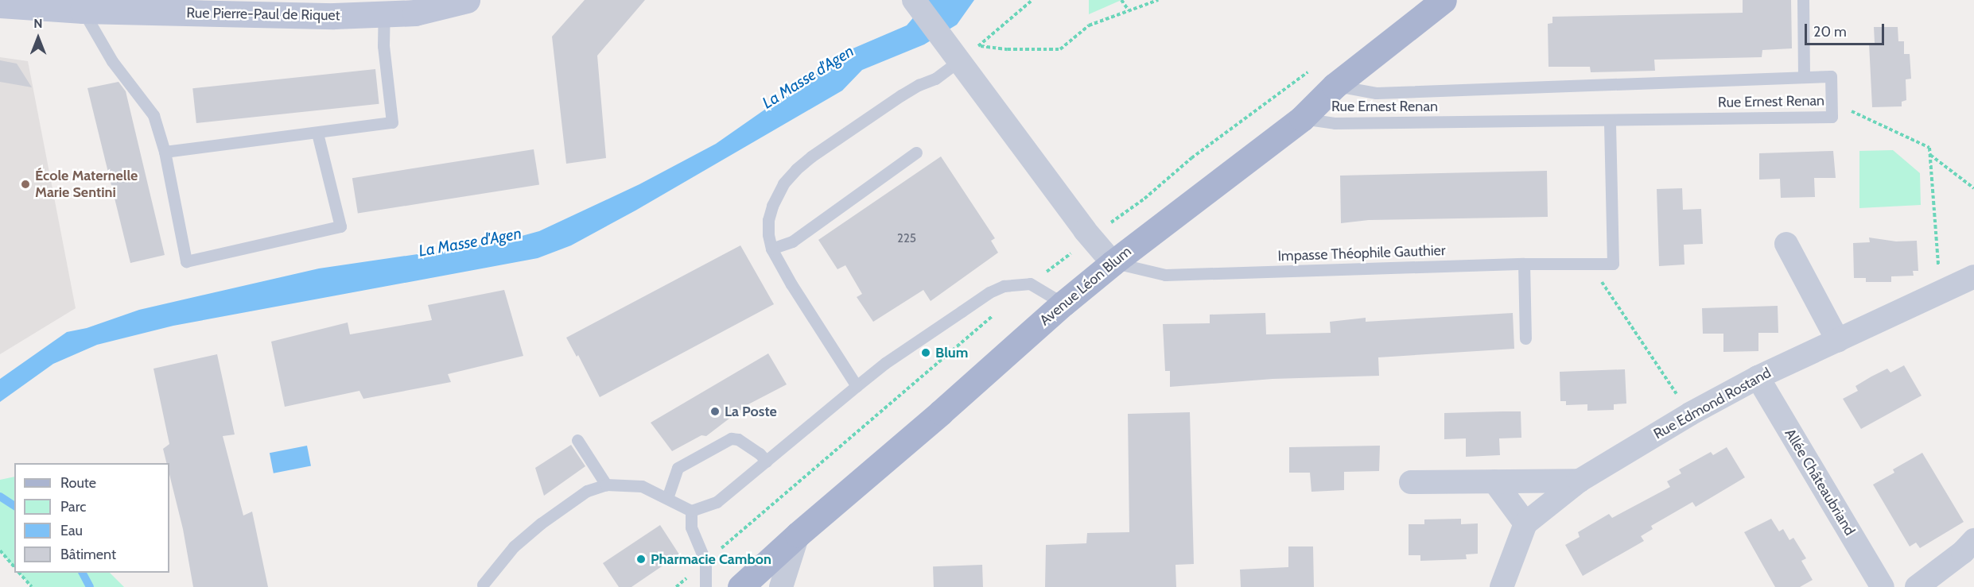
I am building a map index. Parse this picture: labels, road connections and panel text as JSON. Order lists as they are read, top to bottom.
{
  "streets": {
    "main road": ["Avenue Léon Blum"],
    "street": ["Rue Pierre-Paul de Riquet", "Rue Edmond Rostand", "Allée Châteaubriand"],
    "lane": ["Rue Ernest Renan", "Impasse Théophile Gauthier"]
  },
  "crossings": [
    ["Rue Ernest Renan", "Impasse Théophile Gauthier"],
    ["Rue Ernest Renan", "Avenue Léon Blum"],
    ["Impasse Théophile Gauthier", "Avenue Léon Blum"],
    ["Rue Edmond Rostand", "Allée Châteaubriand"]
  ],
  "water": ["La Masse d'Agen"],
  "places": [
    "École Maternelle Marie Sentini",
    "Blum",
    "La Poste",
    "Pharmacie Cambon"
  ],
  "house_numbers": ["225"],
  "legend": [
    "Route",
    "Parc",
    "Eau",
    "Bâtiment"
  ],
  "scale_bar": "20 m",
  "north": "top"
}
